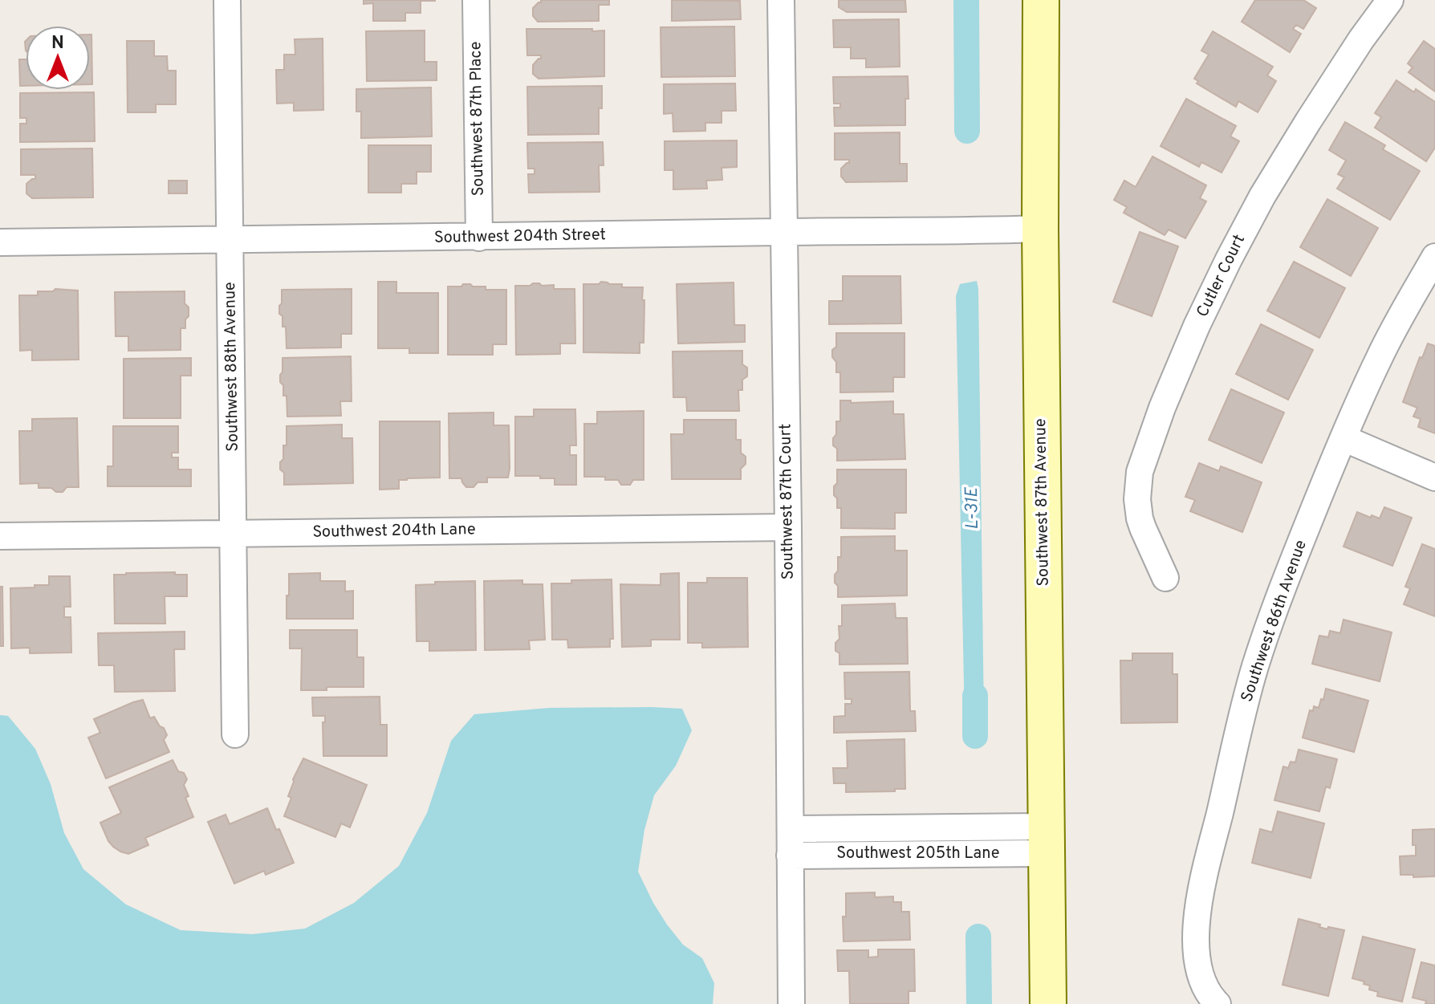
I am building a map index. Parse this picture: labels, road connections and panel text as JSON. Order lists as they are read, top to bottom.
{
  "streets": {
    "street": [
      "Southwest 87th Place",
      "Southwest 204th Street",
      "Cutler Court",
      "Southwest 88th Avenue",
      "Southwest 87th Court",
      "Southwest 87th Avenue",
      "Southwest 204th Lane",
      "Southwest 86th Avenue",
      "Southwest 205th Lane"
    ]
  },
  "crossings": [
    ["Southwest 87th Place", "Southwest 204th Street"],
    ["Southwest 204th Street", "Southwest 88th Avenue"],
    ["Southwest 204th Street", "Southwest 87th Court"],
    ["Southwest 204th Street", "Southwest 87th Avenue"],
    ["Southwest 88th Avenue", "Southwest 204th Lane"],
    ["Southwest 87th Court", "Southwest 204th Lane"],
    ["Southwest 87th Court", "Southwest 205th Lane"],
    ["Southwest 87th Avenue", "Southwest 205th Lane"]
  ],
  "water": ["L-31E"],
  "north": "top"
}
